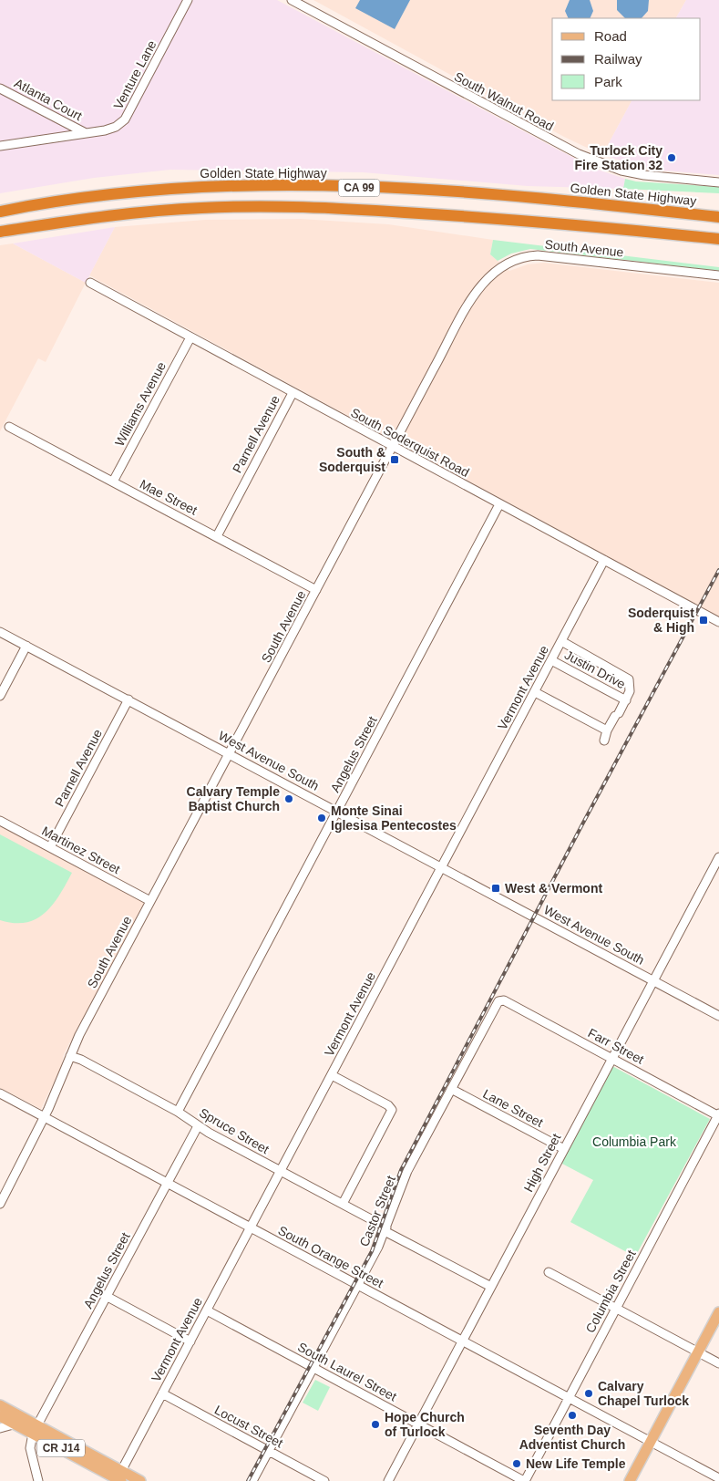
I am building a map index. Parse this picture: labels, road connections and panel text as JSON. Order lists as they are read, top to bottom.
{
  "streets": {
    "highway": ["Golden State Highway", "CA 99"],
    "main road": ["CR J14"],
    "street": [
      "Venture Lane",
      "Atlanta Court",
      "South Walnut Road",
      "South Avenue",
      "Williams Avenue",
      "Parnell Avenue",
      "South Soderquist Road",
      "Mae Street",
      "Justin Drive",
      "Vermont Avenue",
      "Angelus Street",
      "West Avenue South",
      "Martinez Street",
      "Farr Street",
      "Lane Street",
      "Spruce Street",
      "High Street",
      "Castor Street",
      "South Orange Street",
      "Columbia Street",
      "South Laurel Street",
      "Locust Street"
    ]
  },
  "crossings": [
    ["Venture Lane", "Atlanta Court"],
    ["South Avenue", "South Soderquist Road"],
    ["South Avenue", "Mae Street"],
    ["South Avenue", "West Avenue South"],
    ["South Avenue", "Martinez Street"],
    ["South Avenue", "Spruce Street"],
    ["South Avenue", "South Orange Street"],
    ["Williams Avenue", "South Soderquist Road"],
    ["Williams Avenue", "Mae Street"],
    ["Parnell Avenue", "South Soderquist Road"],
    ["Parnell Avenue", "Mae Street"],
    ["Parnell Avenue", "West Avenue South"],
    ["Parnell Avenue", "Martinez Street"],
    ["South Soderquist Road", "Vermont Avenue"],
    ["South Soderquist Road", "Angelus Street"],
    ["Justin Drive", "Vermont Avenue"],
    ["Vermont Avenue", "West Avenue South"],
    ["Vermont Avenue", "Spruce Street"],
    ["Vermont Avenue", "South Orange Street"],
    ["Vermont Avenue", "South Laurel Street"],
    ["Vermont Avenue", "Locust Street"],
    ["Vermont Avenue", "CR J14"],
    ["Angelus Street", "West Avenue South"],
    ["Angelus Street", "Spruce Street"],
    ["Angelus Street", "South Orange Street"],
    ["Angelus Street", "CR J14"],
    ["West Avenue South", "High Street"],
    ["Farr Street", "High Street"],
    ["Farr Street", "Castor Street"],
    ["Farr Street", "Columbia Street"],
    ["Lane Street", "High Street"],
    ["Lane Street", "Castor Street"],
    ["Spruce Street", "High Street"],
    ["Spruce Street", "Castor Street"],
    ["High Street", "South Orange Street"],
    ["High Street", "South Laurel Street"],
    ["Castor Street", "South Orange Street"],
    ["Castor Street", "South Laurel Street"],
    ["Castor Street", "Locust Street"],
    ["South Orange Street", "Columbia Street"],
    ["Columbia Street", "South Laurel Street"]
  ],
  "parks": ["Columbia Park"],
  "places": {
    "other": [
      "Turlock City Fire Station 32",
      "Calvary Temple Baptist Church",
      "Monte Sinai Iglesisa Pentecostes",
      "Calvary Chapel Turlock",
      "Seventh Day Adventist Church",
      "Hope Church of Turlock",
      "New Life Temple"
    ],
    "transit": ["South & Soderquist", "Soderquist & High", "West & Vermont"]
  },
  "legend": ["Road", "Railway", "Park"]
}
